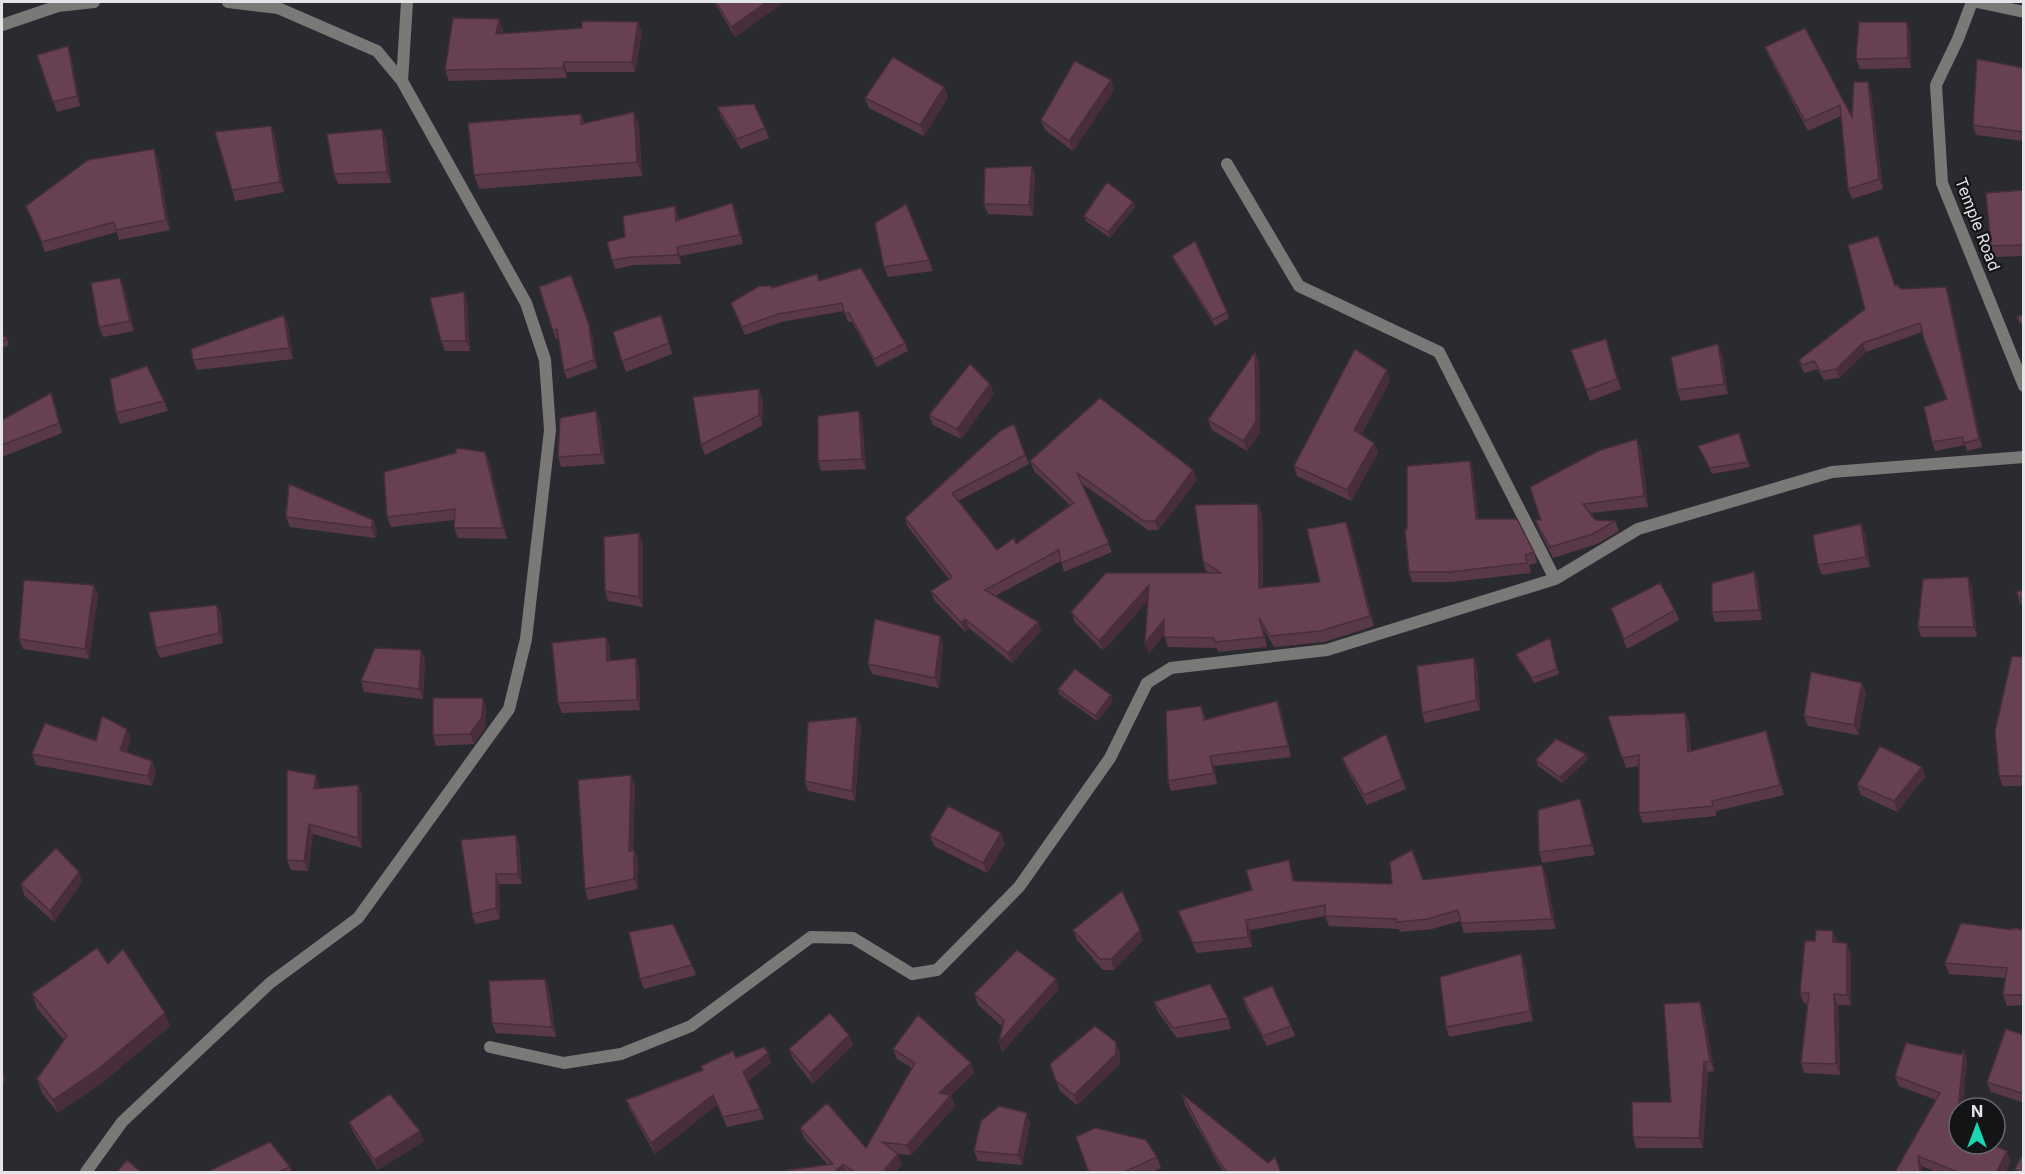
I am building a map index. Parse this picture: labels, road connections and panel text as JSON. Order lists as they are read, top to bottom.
{
  "streets": {
    "street": ["Temple Road"]
  },
  "north": "top"
}
